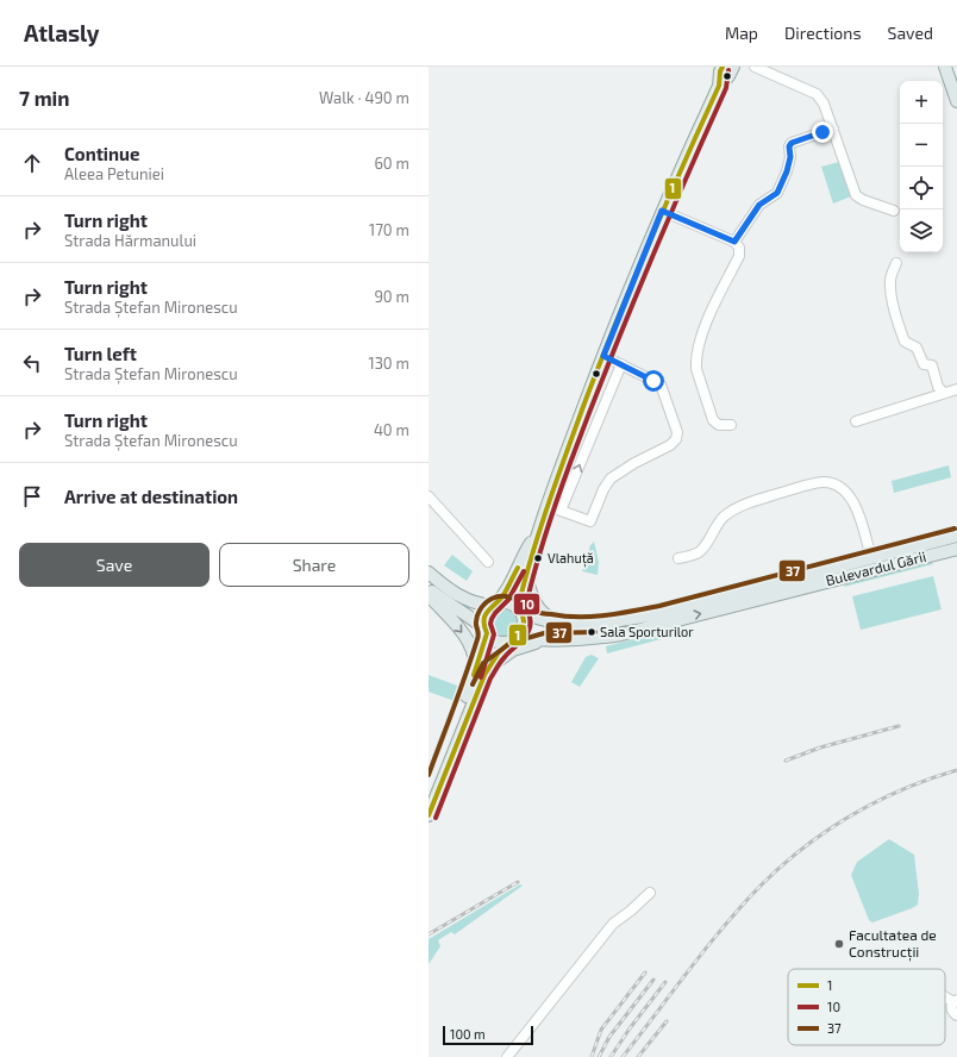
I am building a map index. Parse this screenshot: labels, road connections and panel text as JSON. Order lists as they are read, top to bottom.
{
  "streets": {
    "main road": ["Bulevardul Gării"]
  },
  "places": ["Vlahuță", "Sala Sporturilor", "Facultatea de Construcții"],
  "lines": ["transit line 1", "transit line 10", "transit line 37"],
  "legend": ["1", "10", "37"],
  "scale_bar": "100 m",
  "page": {
    "header": "Atlasly",
    "nav": ["Map", "Directions", "Saved"],
    "heading": ["7 min", "Walk · 490 m"],
    "map_buttons": ["+", "−"],
    "list": [
      ["Continue", "Aleea Petuniei", "60 m"],
      ["Turn right", "Strada Hărmanului", "170 m"],
      ["Turn right", "Strada Ștefan Mironescu", "90 m"],
      ["Turn left", "Strada Ștefan Mironescu", "130 m"],
      ["Turn right", "Strada Ștefan Mironescu", "40 m"],
      "Arrive at destination"
    ],
    "buttons": ["Save", "Share"],
    "scale": "100 m"
  }
}
